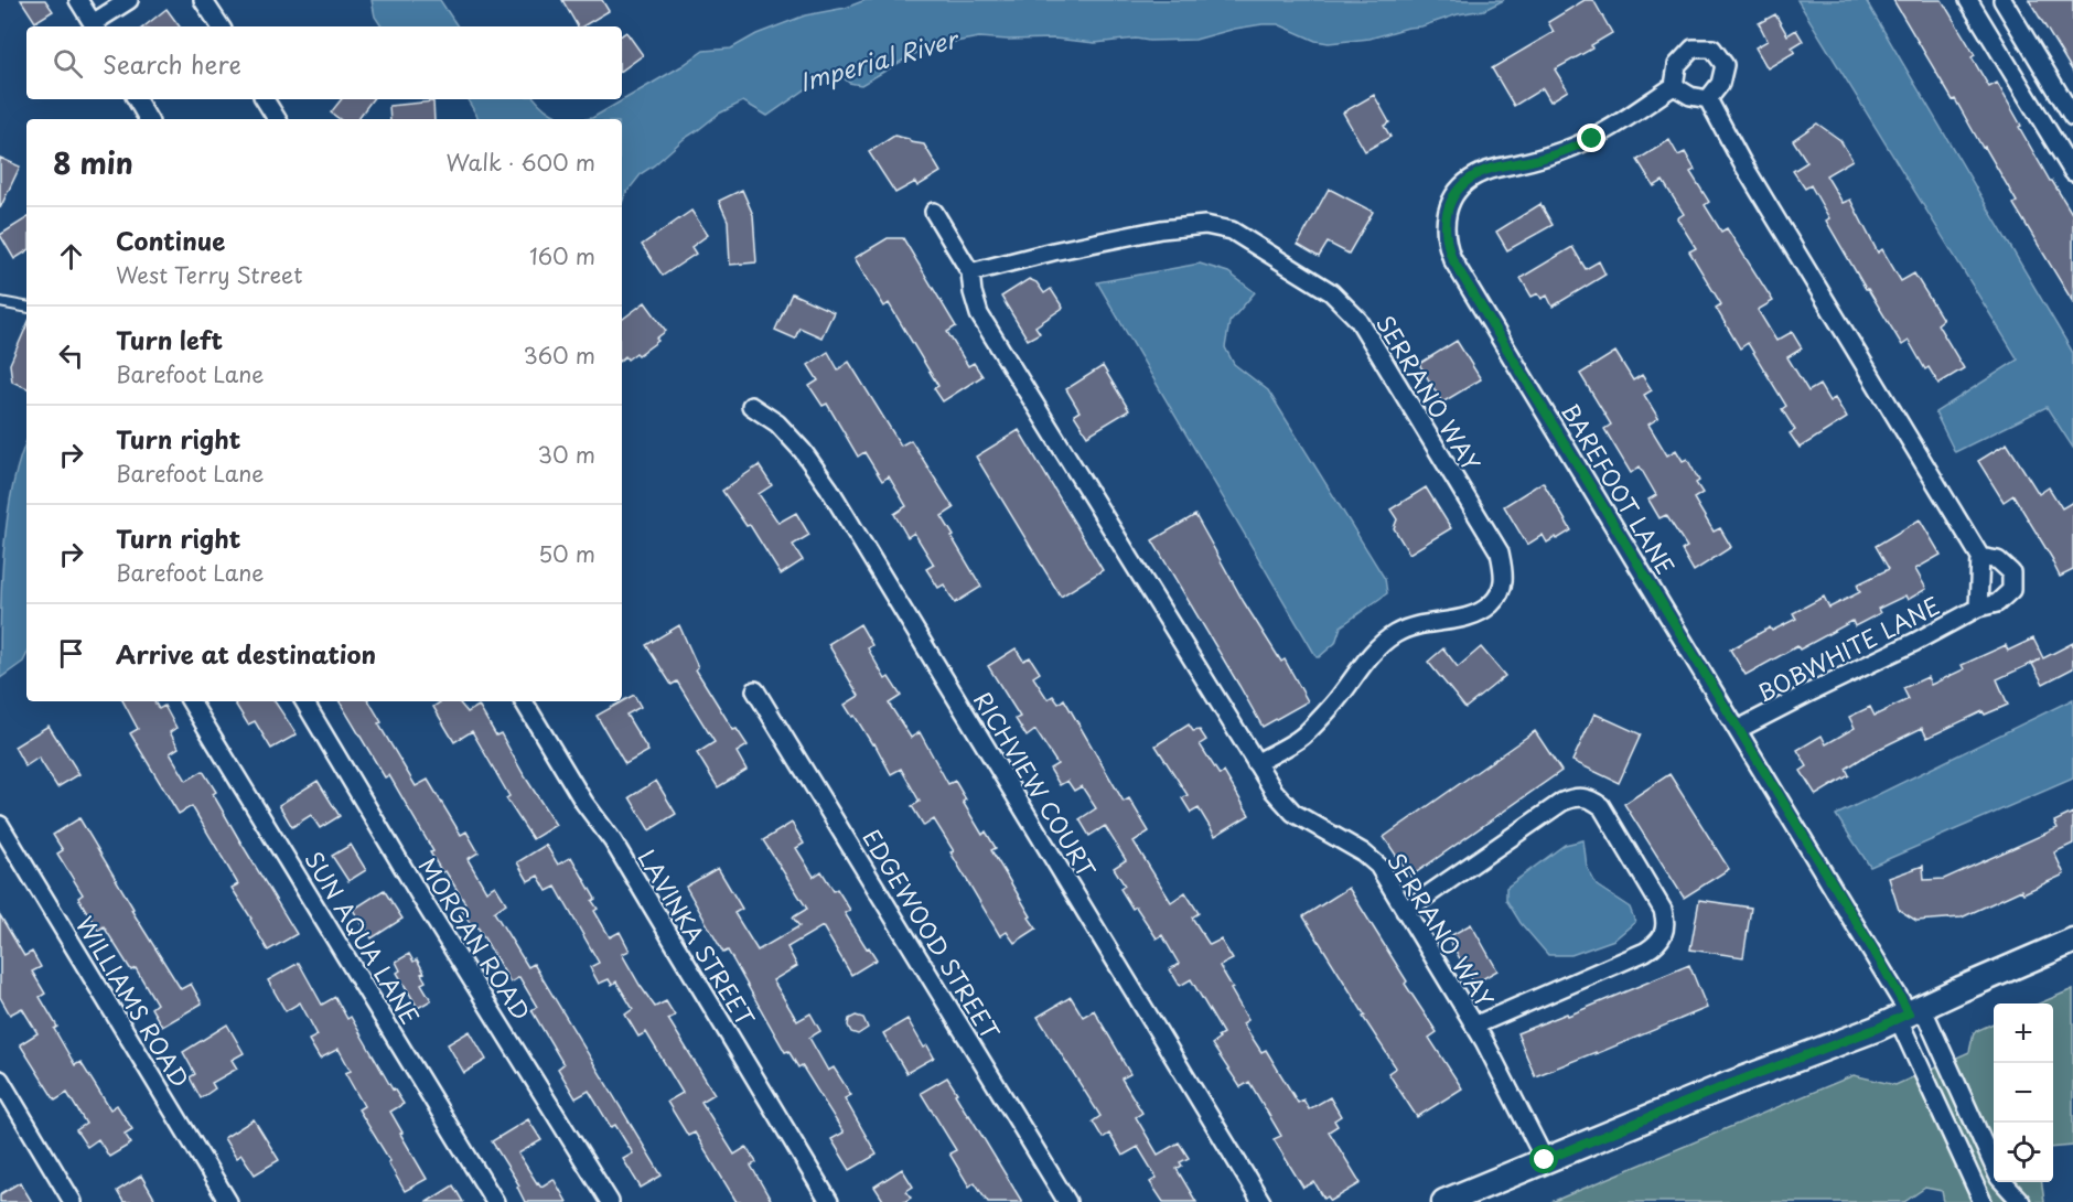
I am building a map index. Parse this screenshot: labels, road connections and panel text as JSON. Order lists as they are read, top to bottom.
{
  "streets": {
    "street": [
      "SERRANO WAY",
      "BAREFOOT LANE",
      "BOBWHITE LANE",
      "RICHVIEW COURT",
      "EDGEWOOD STREET",
      "SUN AQUA LANE",
      "LAVINKA STREET",
      "MORGAN ROAD",
      "WILLIAMS ROAD"
    ]
  },
  "crossings": [
    ["BAREFOOT LANE", "BOBWHITE LANE"]
  ],
  "water": ["Imperial River"],
  "page": {
    "search": "Search here",
    "heading": ["8 min", "Walk · 600 m"],
    "list": [
      ["Continue", "West Terry Street", "160 m"],
      ["Turn left", "Barefoot Lane", "360 m"],
      ["Turn right", "Barefoot Lane", "30 m"],
      ["Turn right", "Barefoot Lane", "50 m"],
      "Arrive at destination"
    ],
    "map_buttons": ["+", "−"]
  }
}
